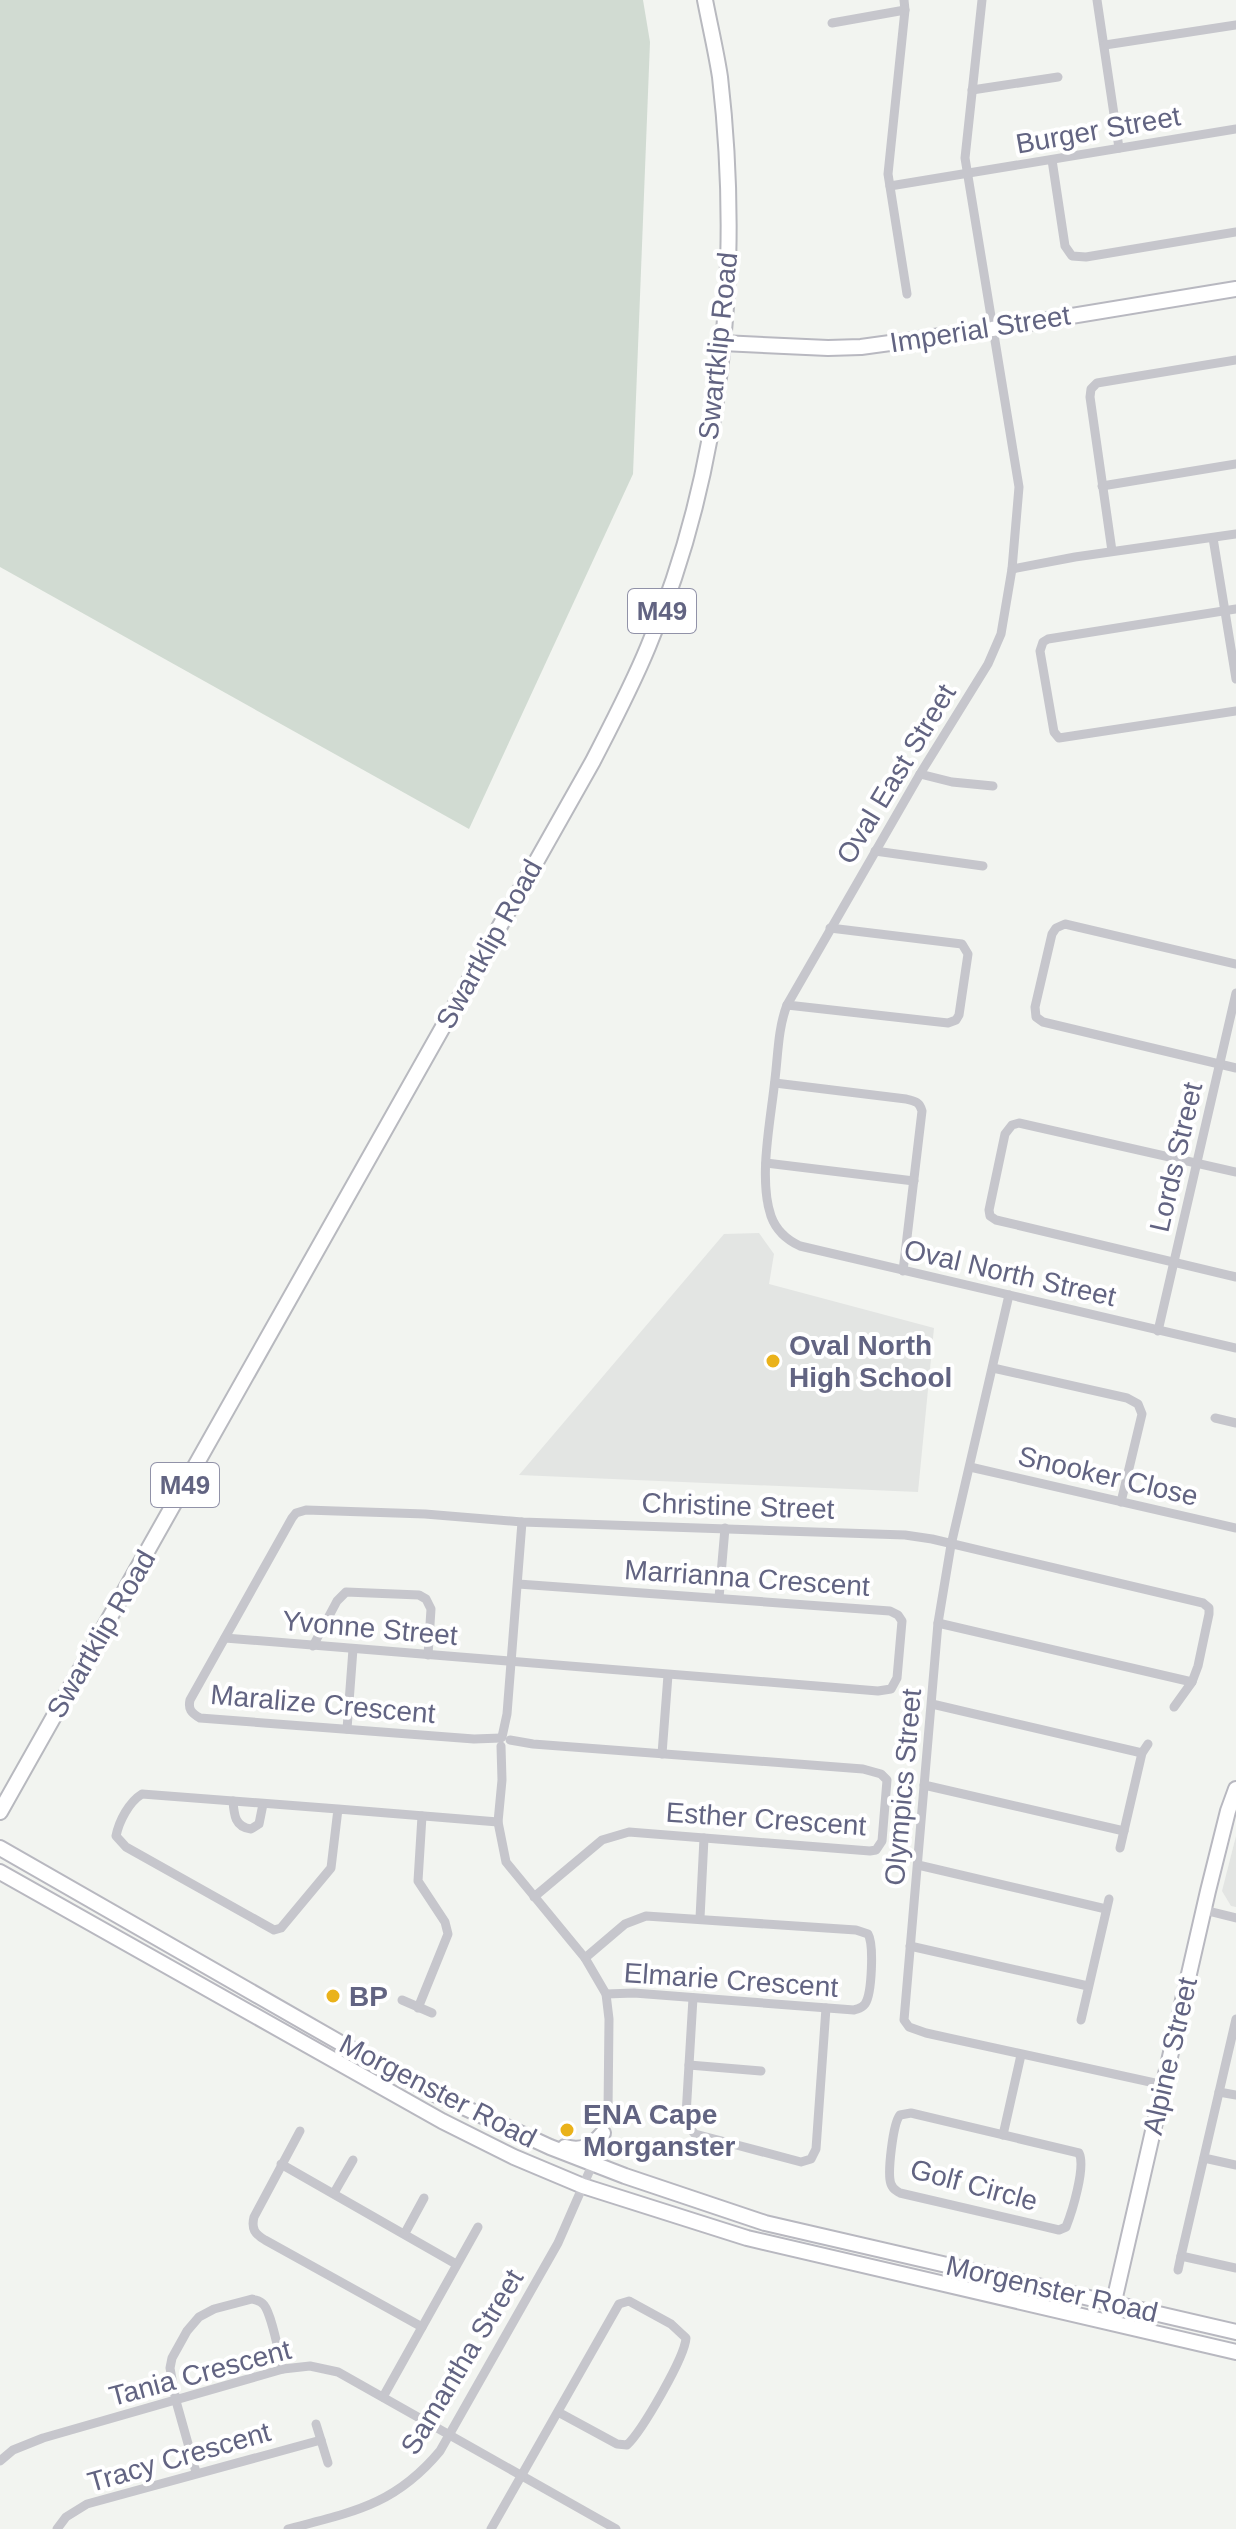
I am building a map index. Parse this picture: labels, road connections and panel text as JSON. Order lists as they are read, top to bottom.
{
  "streets": {
    "main road": [
      "Imperial Street",
      "Swartklip Road",
      "M49",
      "Alpine Street",
      "Morgenster Road"
    ],
    "street": [
      "Burger Street",
      "Oval East Street",
      "Lords Street",
      "Oval North Street",
      "Snooker Close",
      "Christine Street",
      "Marrianna Crescent",
      "Yvonne Street",
      "Maralize Crescent",
      "Olympics Street",
      "Esther Crescent",
      "Elmarie Crescent",
      "Golf Circle",
      "Samantha Street",
      "Tania Crescent",
      "Tracy Crescent"
    ]
  },
  "crossings": [
    ["Burger Street", "Oval East Street"],
    ["Imperial Street", "Swartklip Road"],
    ["Imperial Street", "Oval East Street"],
    ["Oval East Street", "Oval North Street"],
    ["Lords Street", "Oval North Street"],
    ["Oval North Street", "Olympics Street"],
    ["Snooker Close", "Olympics Street"],
    ["Christine Street", "Maralize Crescent"],
    ["Christine Street", "Olympics Street"],
    ["Marrianna Crescent", "Yvonne Street"],
    ["Yvonne Street", "Maralize Crescent"],
    ["Maralize Crescent", "Esther Crescent"],
    ["Olympics Street", "Alpine Street"],
    ["Elmarie Crescent", "Samantha Street"],
    ["Alpine Street", "Morgenster Road"],
    ["Morgenster Road", "Samantha Street"],
    ["Samantha Street", "Tania Crescent"]
  ],
  "places": ["Oval North High School", "BP", "ENA Cape Morganster"]
}
